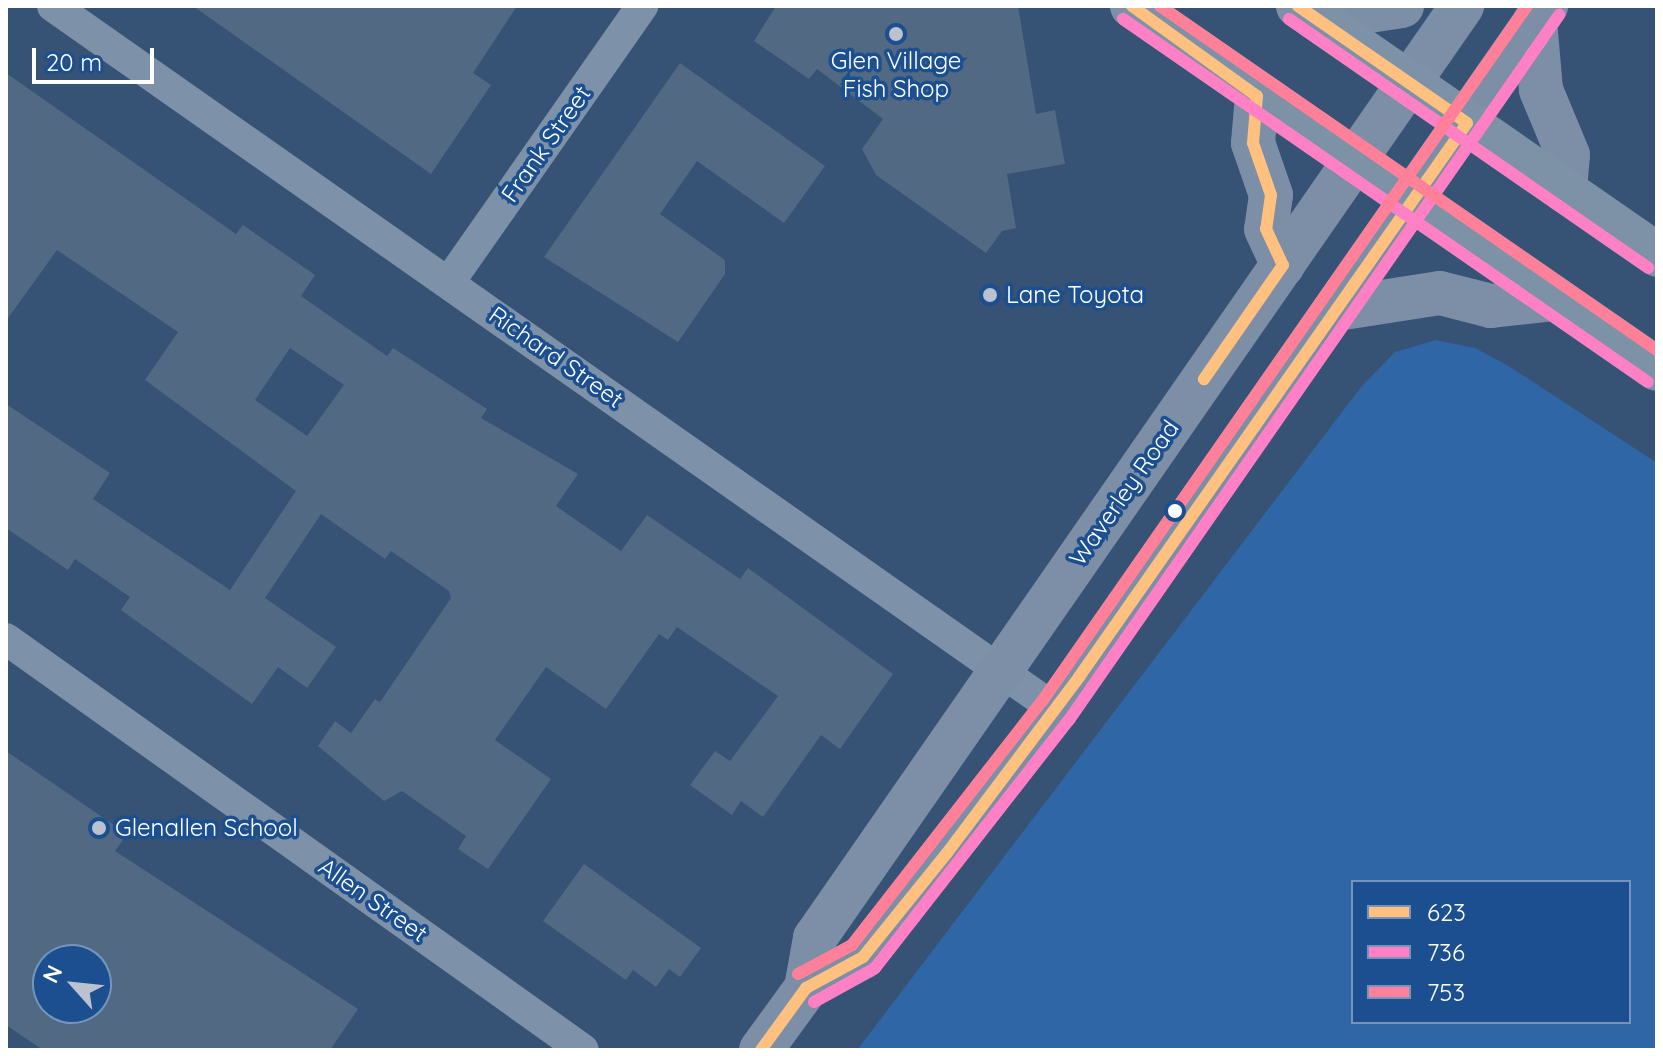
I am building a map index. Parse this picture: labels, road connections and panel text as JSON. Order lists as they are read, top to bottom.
{
  "streets": {
    "main road": ["Waverley Road"],
    "street": ["Frank Street", "Richard Street", "Allen Street"]
  },
  "crossings": [
    ["Frank Street", "Richard Street"],
    ["Richard Street", "Waverley Road"]
  ],
  "places": ["Glen Village Fish Shop", "Lane Toyota", "Glenallen School"],
  "lines": ["transit line 623", "transit line 753", "transit line 736"],
  "legend": ["623", "736", "753"],
  "scale_bar": "20 m",
  "north": "top left"
}
